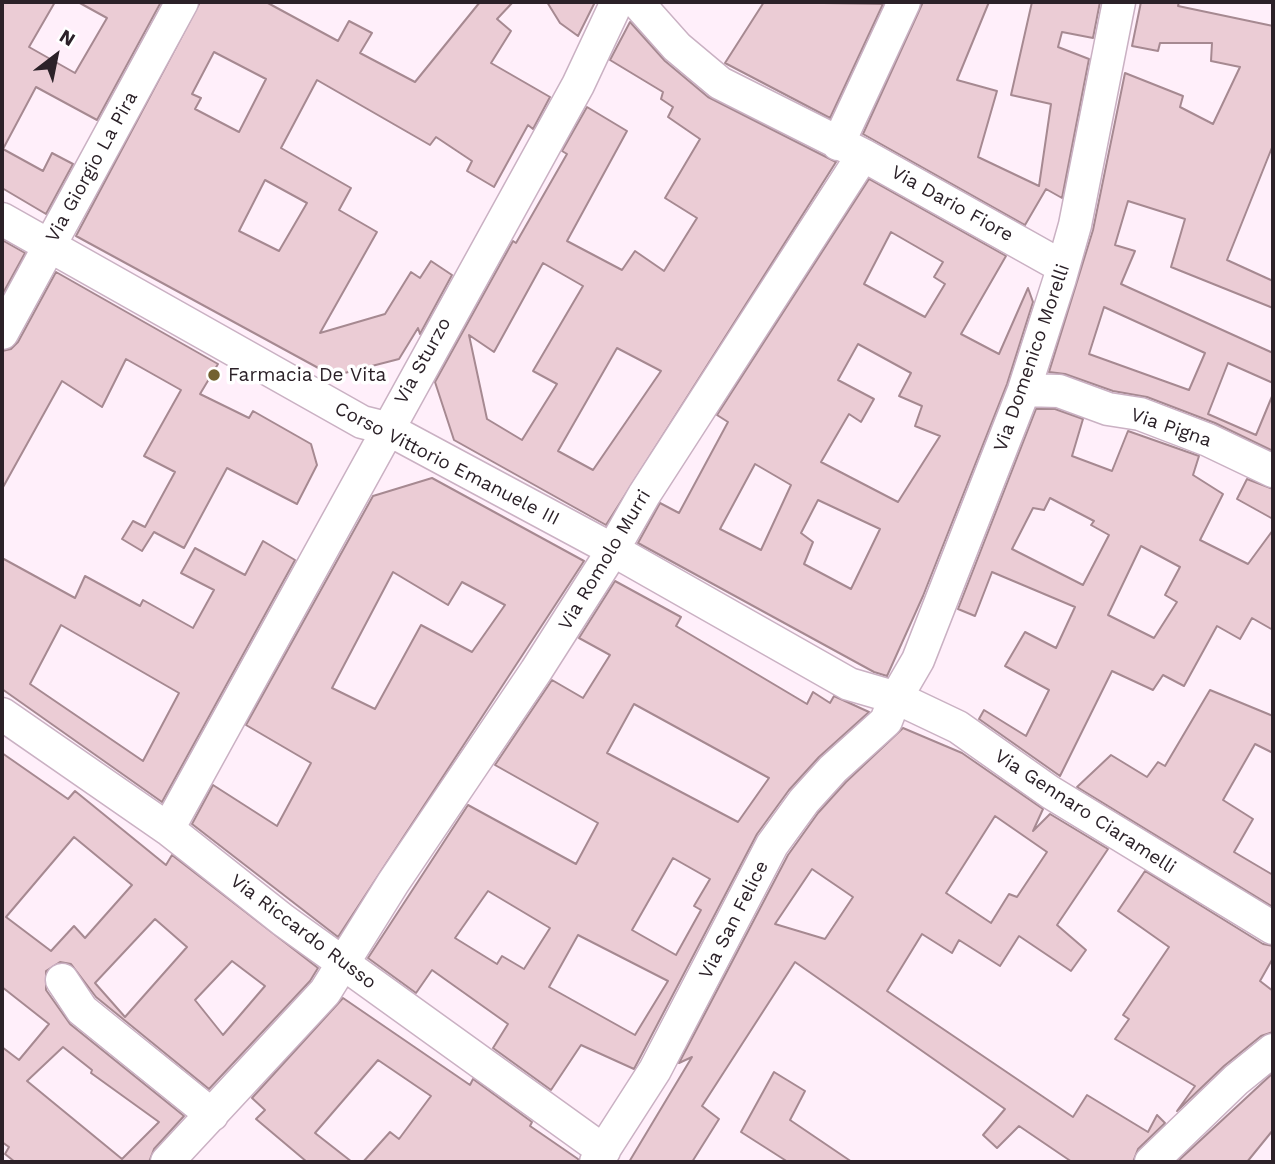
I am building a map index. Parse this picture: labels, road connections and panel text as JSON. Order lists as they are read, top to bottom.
{
  "streets": {
    "street": [
      "Via Giorgio La Pira",
      "Via Dario Fiore",
      "Via Domenico Morelli",
      "Via Sturzo",
      "Via Pigna",
      "Corso Vittorio Emanuele III",
      "Via Romolo Murri",
      "Via Gennaro Ciaramelli",
      "Via San Felice",
      "Via Riccardo Russo"
    ]
  },
  "crossings": [
    ["Via Giorgio La Pira", "Corso Vittorio Emanuele III"],
    ["Via Dario Fiore", "Via Domenico Morelli"],
    ["Via Dario Fiore", "Via Romolo Murri"],
    ["Via Domenico Morelli", "Via Pigna"],
    ["Via Domenico Morelli", "Corso Vittorio Emanuele III"],
    ["Via Domenico Morelli", "Via Gennaro Ciaramelli"],
    ["Via Domenico Morelli", "Via San Felice"],
    ["Via Sturzo", "Corso Vittorio Emanuele III"],
    ["Via Sturzo", "Via Riccardo Russo"],
    ["Corso Vittorio Emanuele III", "Via Romolo Murri"],
    ["Corso Vittorio Emanuele III", "Via Gennaro Ciaramelli"],
    ["Corso Vittorio Emanuele III", "Via San Felice"],
    ["Via Romolo Murri", "Via Riccardo Russo"],
    ["Via Gennaro Ciaramelli", "Via San Felice"],
    ["Via San Felice", "Via Riccardo Russo"]
  ],
  "places": ["Farmacia De Vita"],
  "north": "top right"
}
